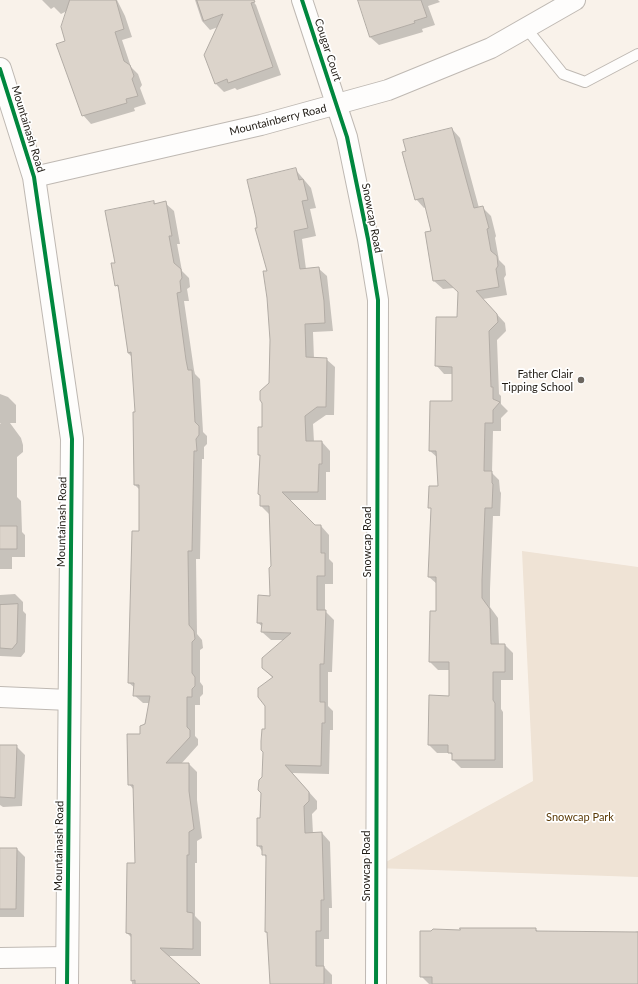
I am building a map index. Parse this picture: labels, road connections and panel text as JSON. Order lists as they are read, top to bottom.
{
  "streets": {
    "street": [
      "Cougar Court",
      "Mountainberry Road",
      "Mountainash Road",
      "Snowcap Road"
    ]
  },
  "crossings": [
    ["Cougar Court", "Mountainberry Road"],
    ["Cougar Court", "Snowcap Road"],
    ["Mountainberry Road", "Mountainash Road"],
    ["Mountainberry Road", "Snowcap Road"]
  ],
  "parks": ["Snowcap Park"],
  "places": ["Father Clair Tipping School"]
}
